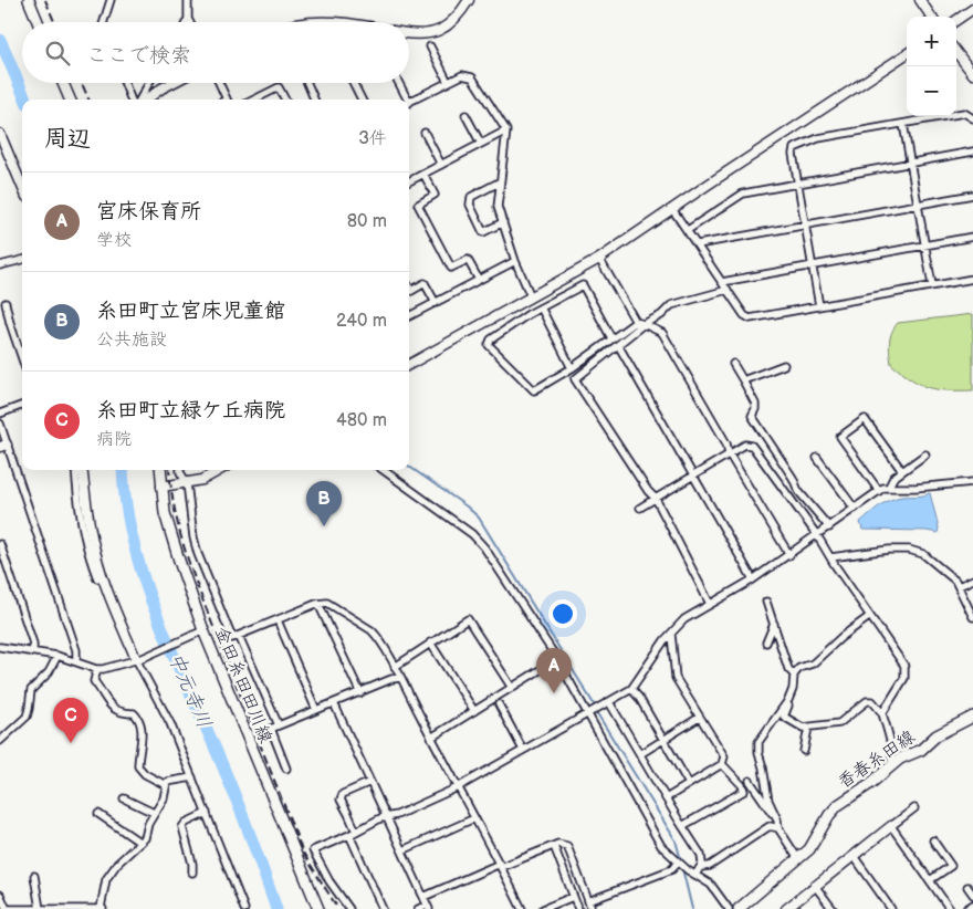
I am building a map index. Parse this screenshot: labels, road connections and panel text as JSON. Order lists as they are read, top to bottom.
{
  "streets": {
    "main road": ["金田糸田田川線", "香春糸田線"]
  },
  "water": ["中元寺川"],
  "page": {
    "map_buttons": ["+", "−"],
    "search": "ここで検索",
    "heading": ["周辺", "3件"],
    "list": [
      {
        "mark": "A",
        "name": "宮床保育所",
        "note": "学校",
        "value": "80 m"
      },
      {
        "mark": "B",
        "name": "糸田町立宮床児童館",
        "note": "公共施設",
        "value": "240 m"
      },
      {
        "mark": "C",
        "name": "糸田町立緑ケ丘病院",
        "note": "病院",
        "value": "480 m"
      }
    ],
    "pins": ["B", "A", "C"]
  }
}
